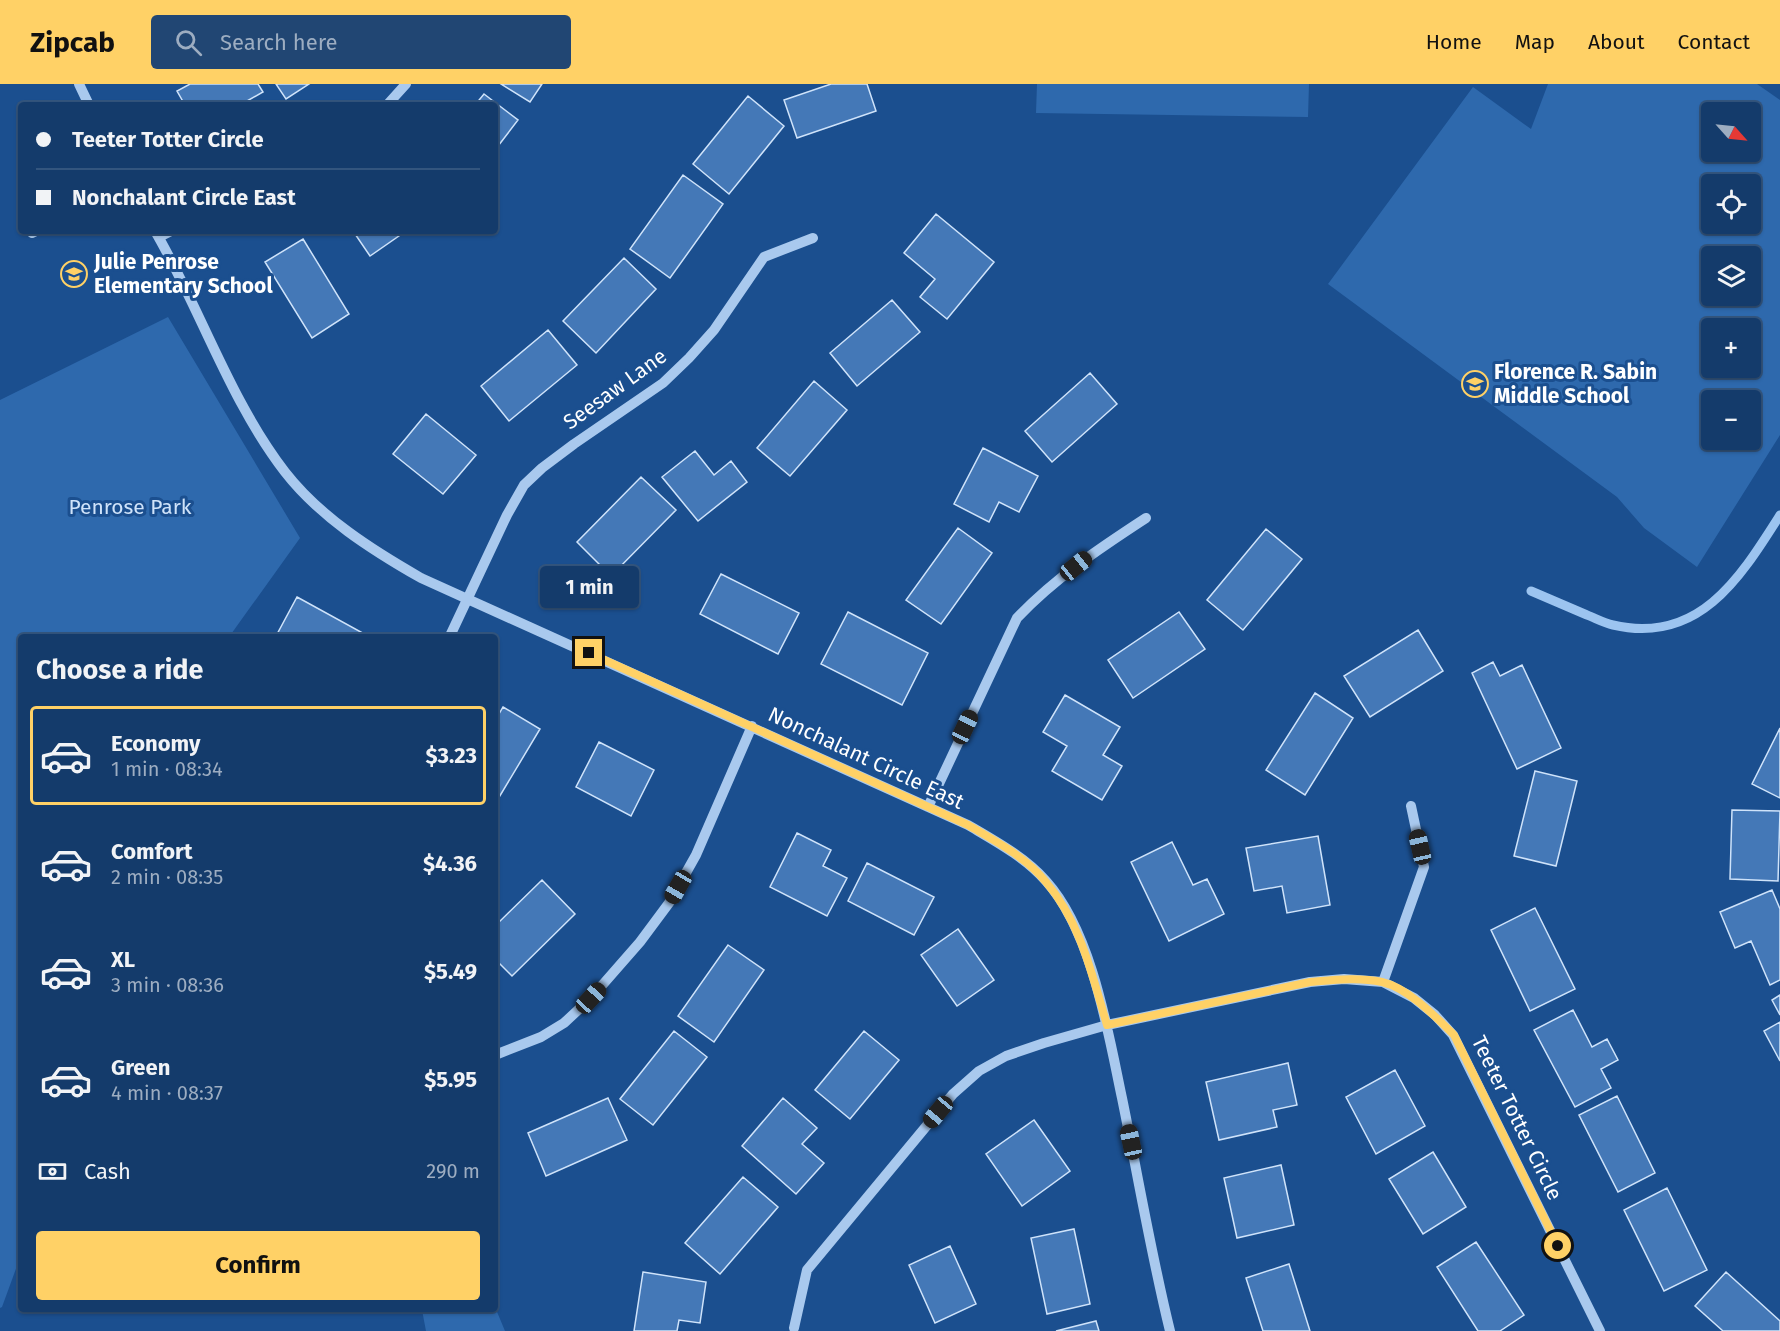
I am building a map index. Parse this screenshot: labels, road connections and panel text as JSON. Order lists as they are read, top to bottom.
{
  "streets": {
    "street": ["Seesaw Lane", "Nonchalant Circle East", "Teeter Totter Circle"]
  },
  "crossings": [
    ["Seesaw Lane", "Nonchalant Circle East"],
    ["Nonchalant Circle East", "Teeter Totter Circle"]
  ],
  "parks": ["Penrose Park"],
  "places": {
    "school or university": ["Julie Penrose Elementary School", "Florence R. Sabin Middle School"]
  },
  "north": "bottom right",
  "page": {
    "header": "Zipcab",
    "search": "Search here",
    "nav": [
      "Home",
      "Map",
      "About",
      "Contact"
    ],
    "map_buttons": ["+", "−"],
    "banner": ["Teeter Totter Circle", "Nonchalant Circle East"],
    "bubble": "1 min",
    "heading": "Choose a ride",
    "list": [
      {
        "name": "Economy",
        "note": "1 min · 08:34",
        "value": "$3.23"
      },
      {
        "name": "Comfort",
        "note": "2 min · 08:35",
        "value": "$4.36"
      },
      {
        "name": "XL",
        "note": "3 min · 08:36",
        "value": "$5.49"
      },
      {
        "name": "Green",
        "note": "4 min · 08:37",
        "value": "$5.95"
      }
    ],
    "pay": ["Cash", "290 m"],
    "buttons": "Confirm"
  }
}
